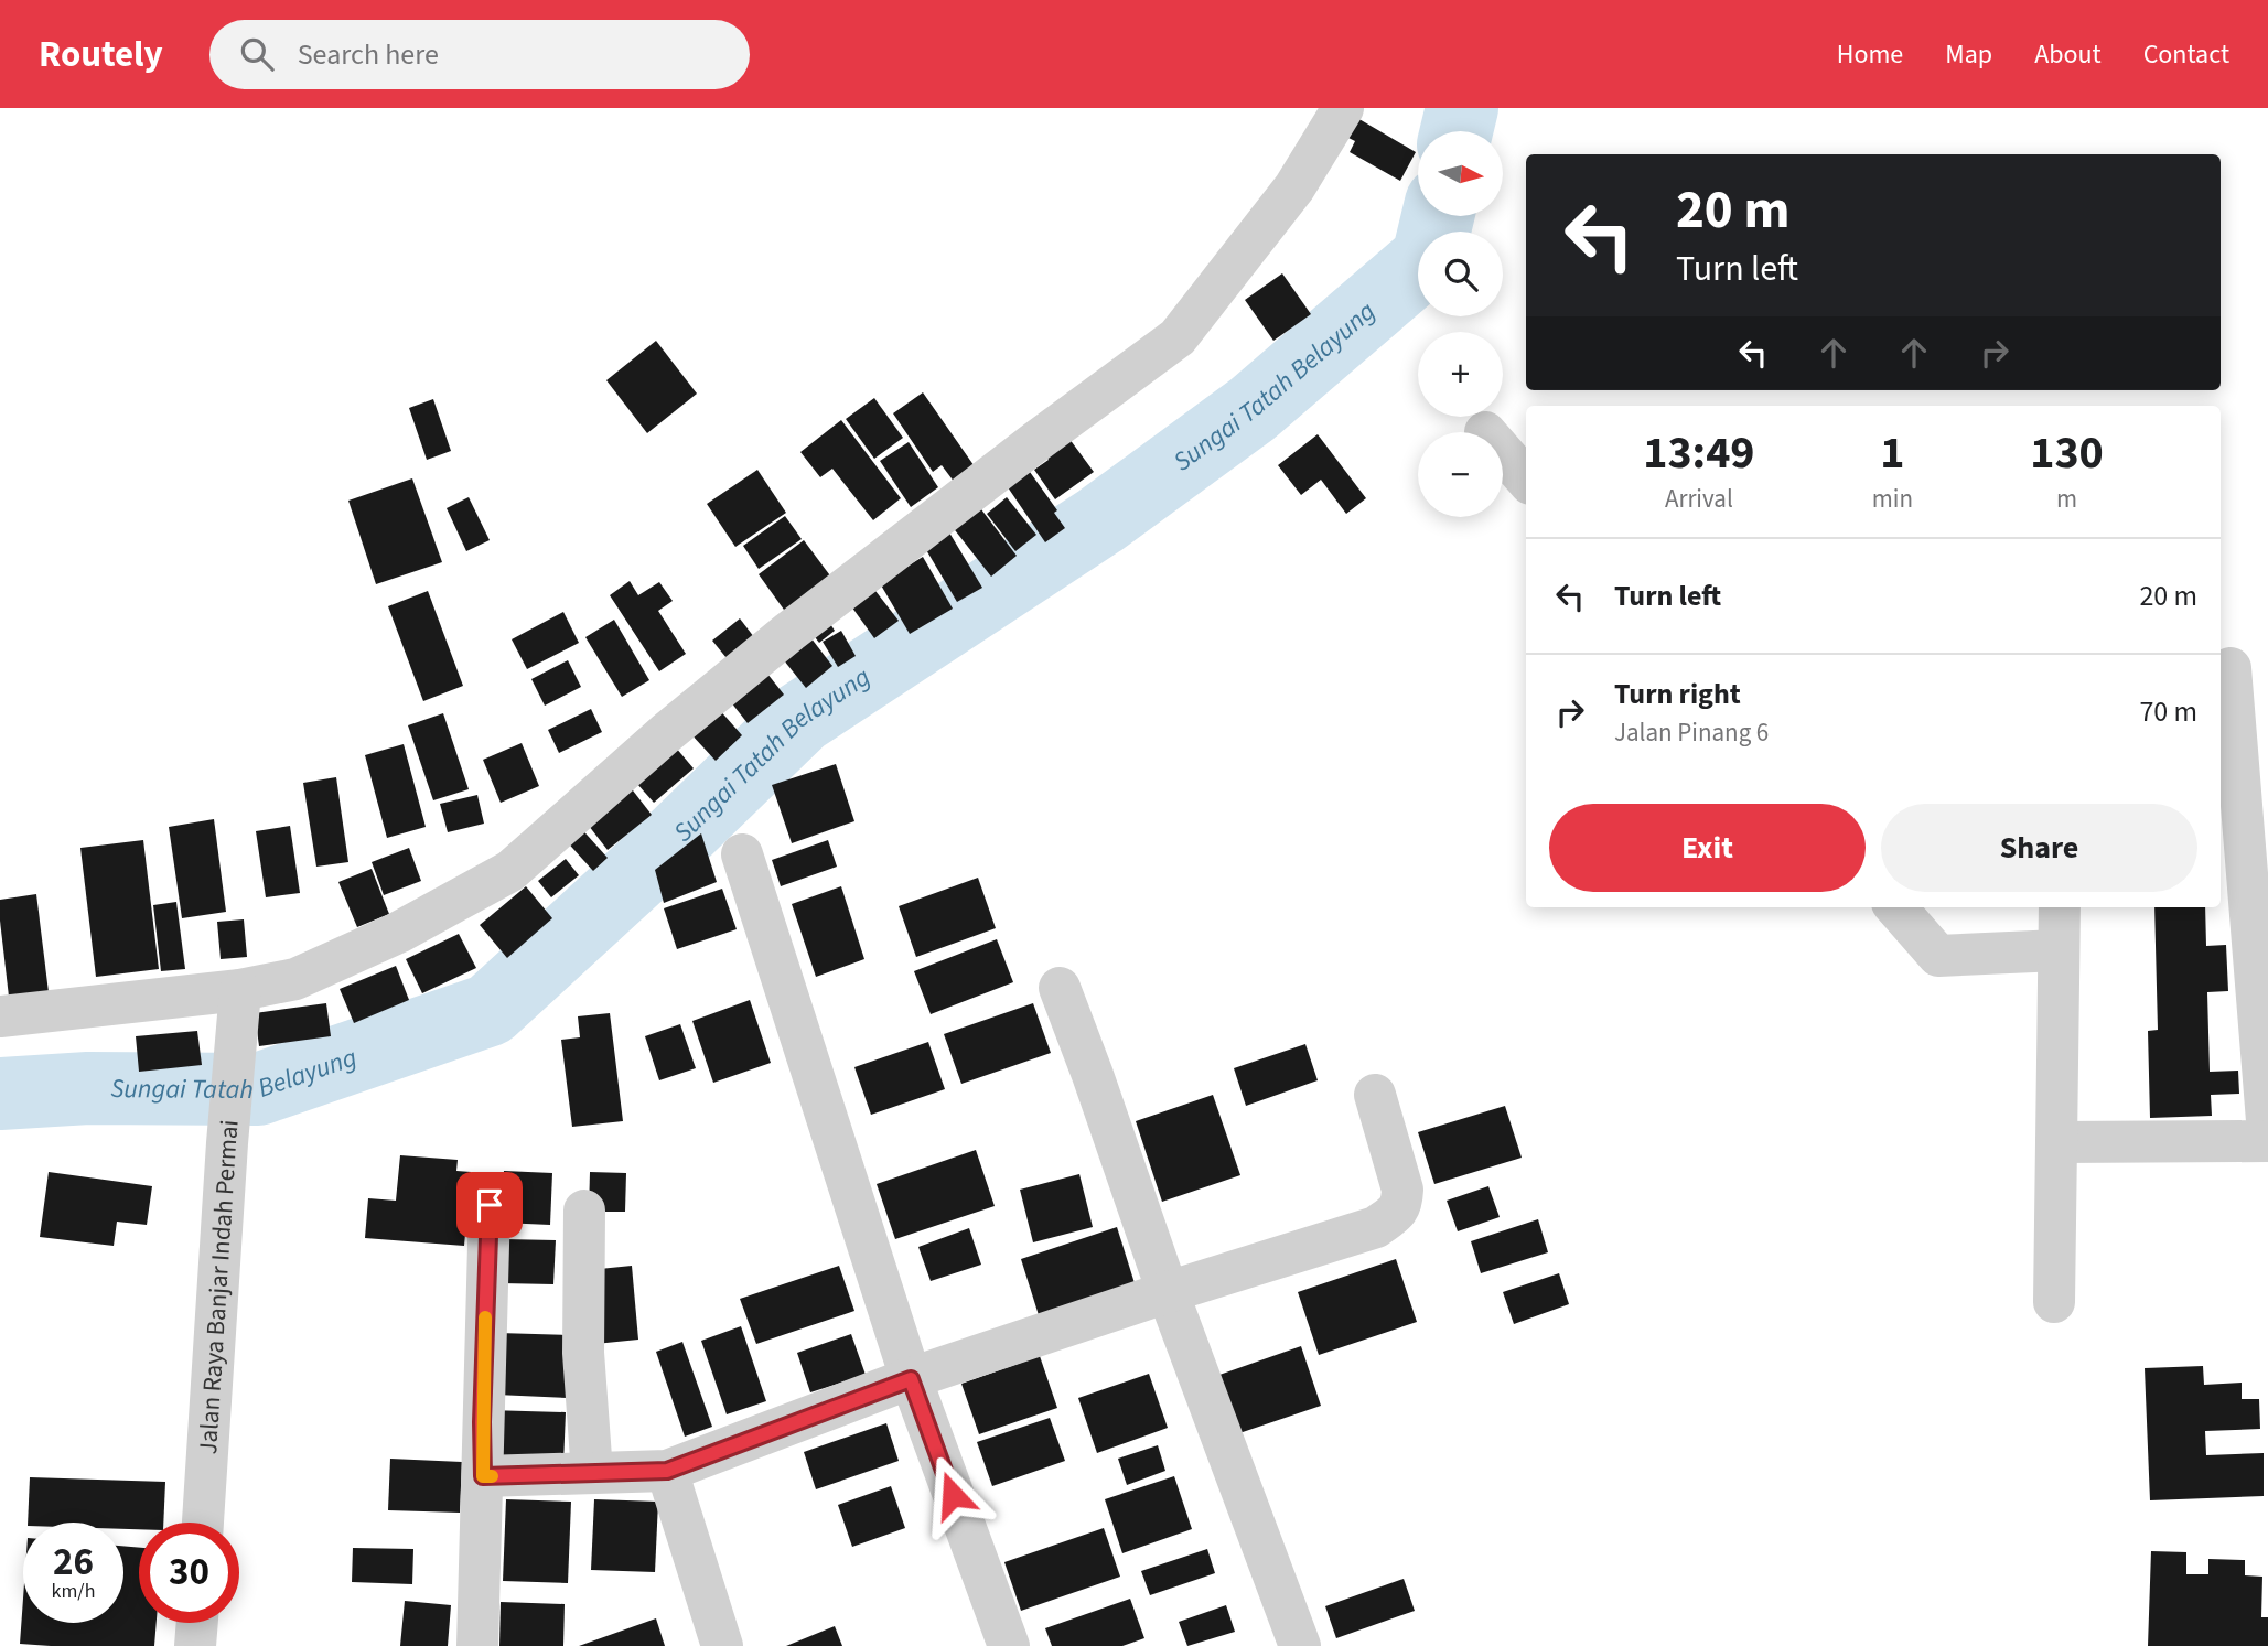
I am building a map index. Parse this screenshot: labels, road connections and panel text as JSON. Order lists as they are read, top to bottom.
{
  "streets": {
    "street": ["Jalan Raya Banjar Indah Permai"]
  },
  "water": ["Sungai Tatah Belayung"],
  "north": "right",
  "page": {
    "header": "Routely",
    "search": "Search here",
    "nav": [
      "Home",
      "Map",
      "About",
      "Contact"
    ],
    "map_buttons": ["+", "−"],
    "turn": ["20 m", "Turn left"],
    "eta": [
      "13:49",
      "Arrival",
      "1",
      "min",
      "130",
      "m"
    ],
    "list": [
      {
        "name": "Turn left",
        "value": "20 m"
      },
      {
        "name": "Turn right",
        "note": "Jalan Pinang 6",
        "value": "70 m"
      }
    ],
    "buttons": ["Exit", "Share"],
    "speed": "26 km/h",
    "limit": "30"
  }
}
